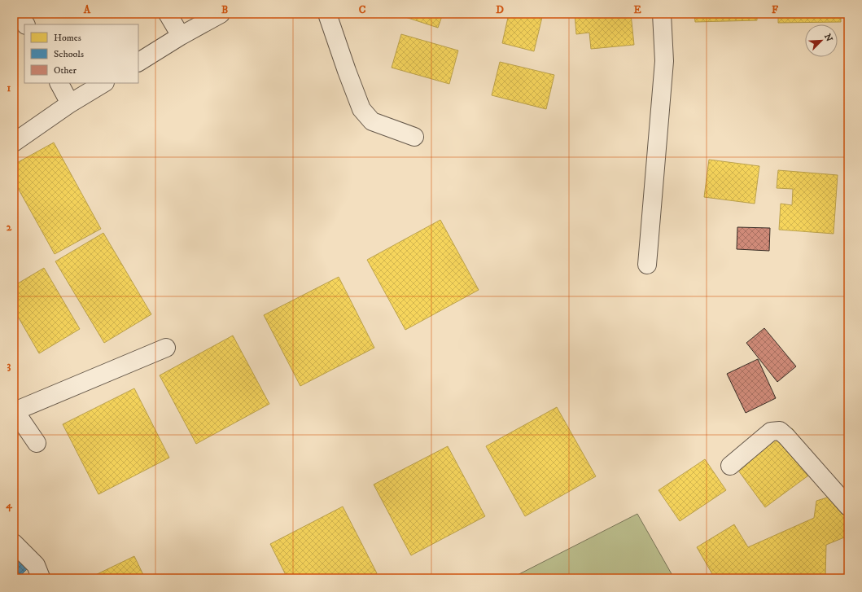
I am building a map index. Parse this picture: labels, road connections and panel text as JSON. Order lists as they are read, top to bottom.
{
  "legend": ["Homes", "Schools", "Other"],
  "north": "top right",
  "grid": {
    "columns": [
      "A",
      "B",
      "C",
      "D",
      "E",
      "F"
    ],
    "rows": [
      "1",
      "2",
      "3",
      "4"
    ]
  }
}
